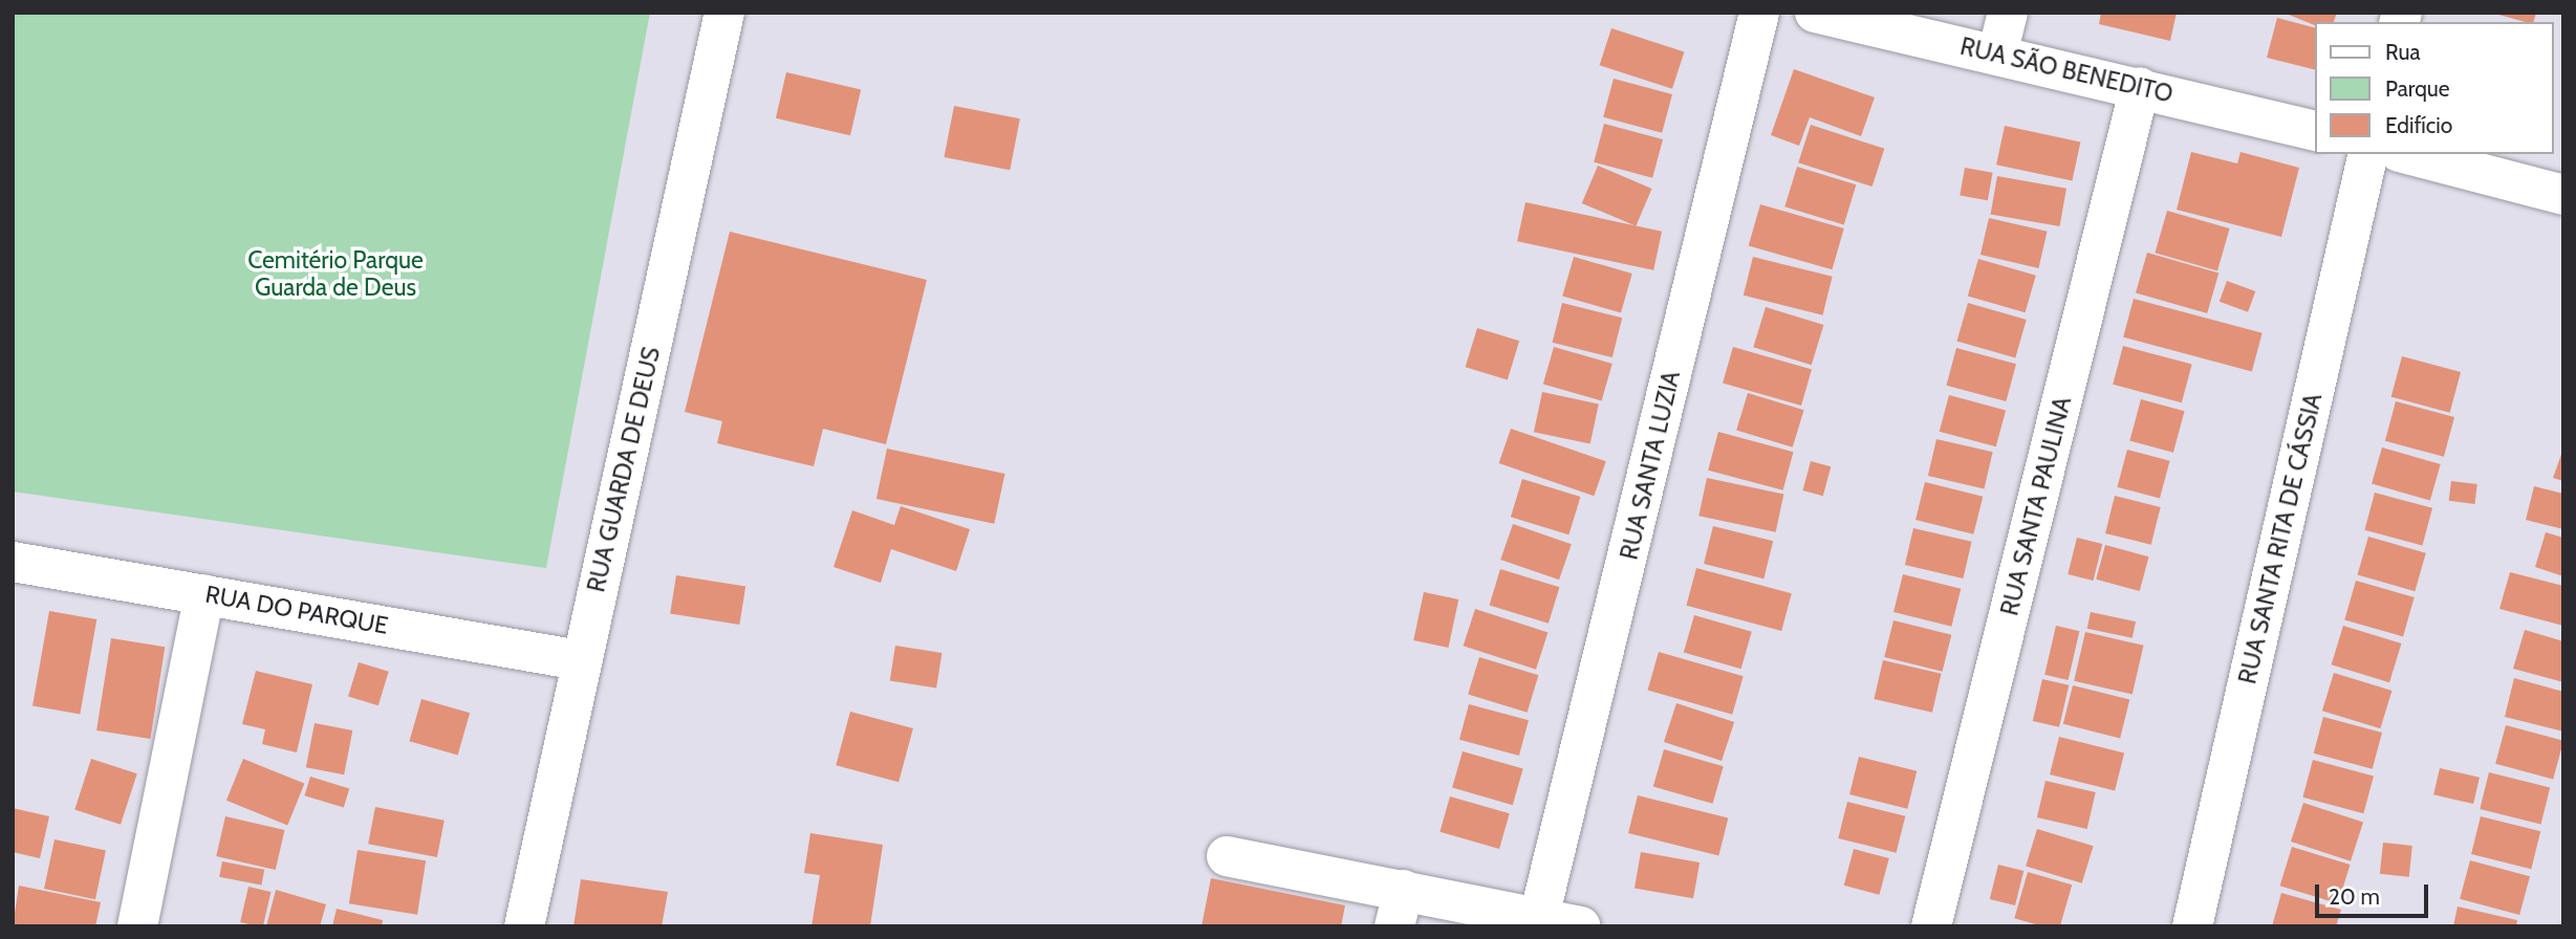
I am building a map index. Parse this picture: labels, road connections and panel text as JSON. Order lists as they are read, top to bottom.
{
  "streets": {
    "street": [
      "RUA SÃO BENEDITO",
      "RUA SANTA LUZIA",
      "RUA GUARDA DE DEUS",
      "RUA SANTA PAULINA",
      "RUA SANTA RITA DE CÁSSIA",
      "RUA DO PARQUE"
    ]
  },
  "crossings": [
    ["RUA SÃO BENEDITO", "RUA SANTA PAULINA"],
    ["RUA GUARDA DE DEUS", "RUA DO PARQUE"]
  ],
  "parks": ["Cemitério Parque Guarda de Deus"],
  "legend": ["Rua", "Parque", "Edifício"],
  "scale_bar": "20 m"
}
